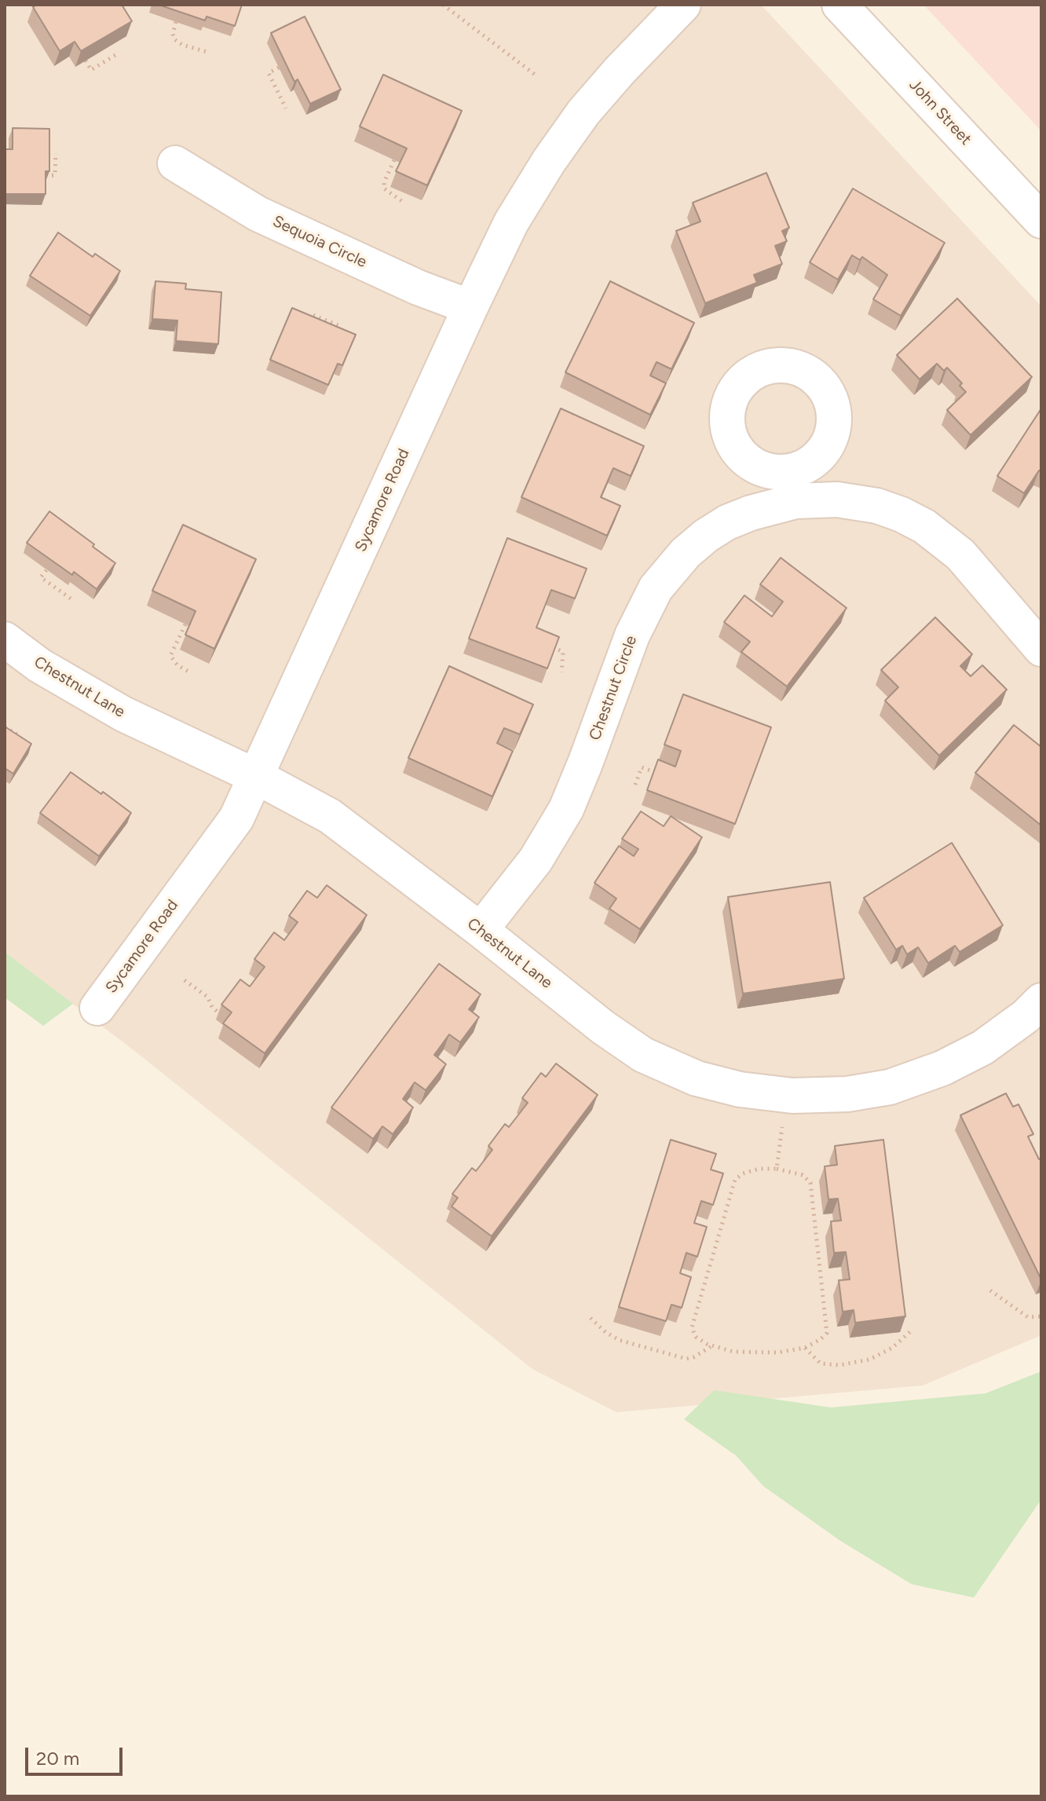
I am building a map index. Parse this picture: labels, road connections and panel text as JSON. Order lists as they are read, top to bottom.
{
  "streets": {
    "street": [
      "John Street",
      "Sequoia Circle",
      "Sycamore Road",
      "Chestnut Lane",
      "Chestnut Circle"
    ]
  },
  "crossings": [
    ["Sequoia Circle", "Sycamore Road"],
    ["Sycamore Road", "Chestnut Lane"],
    ["Chestnut Lane", "Chestnut Circle"]
  ],
  "scale_bar": "20 m"
}
